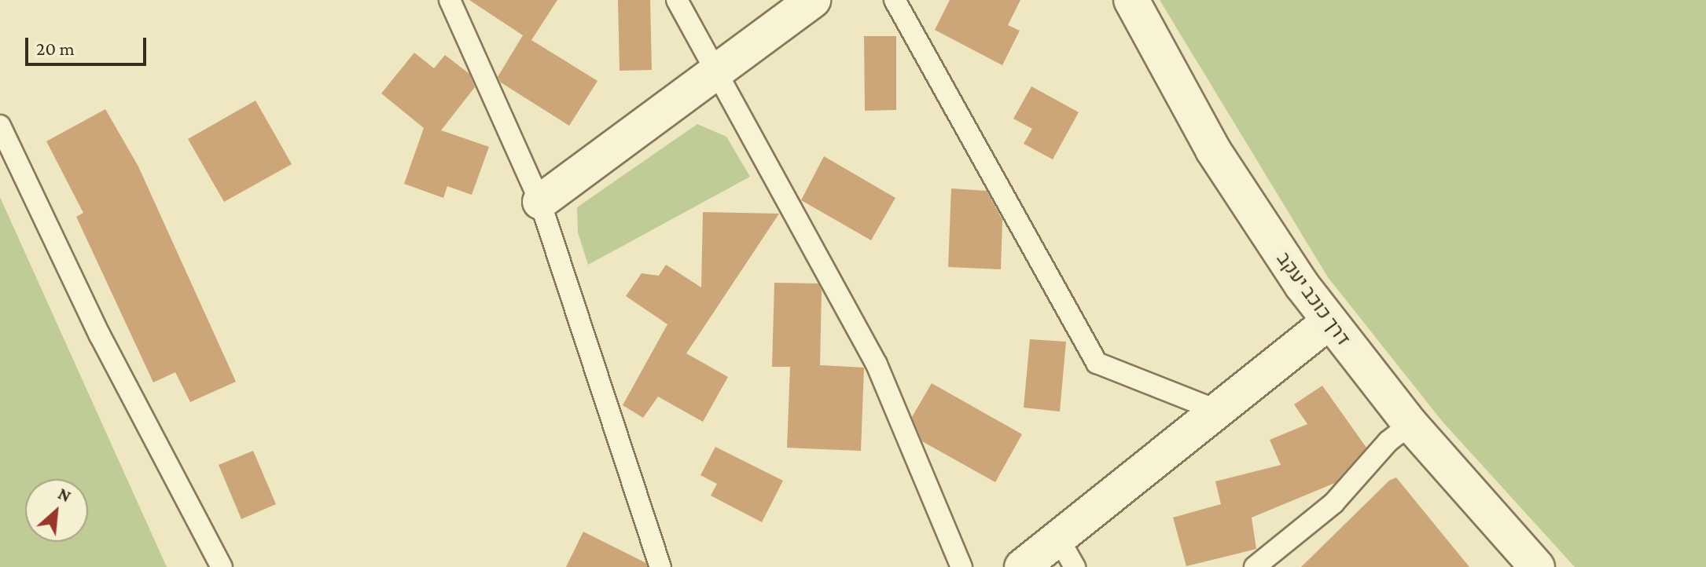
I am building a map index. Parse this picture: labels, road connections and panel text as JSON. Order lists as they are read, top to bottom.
{
  "streets": {
    "street": ["דרך כוכב יעקב"]
  },
  "scale_bar": "20 m",
  "north": "top right"
}
